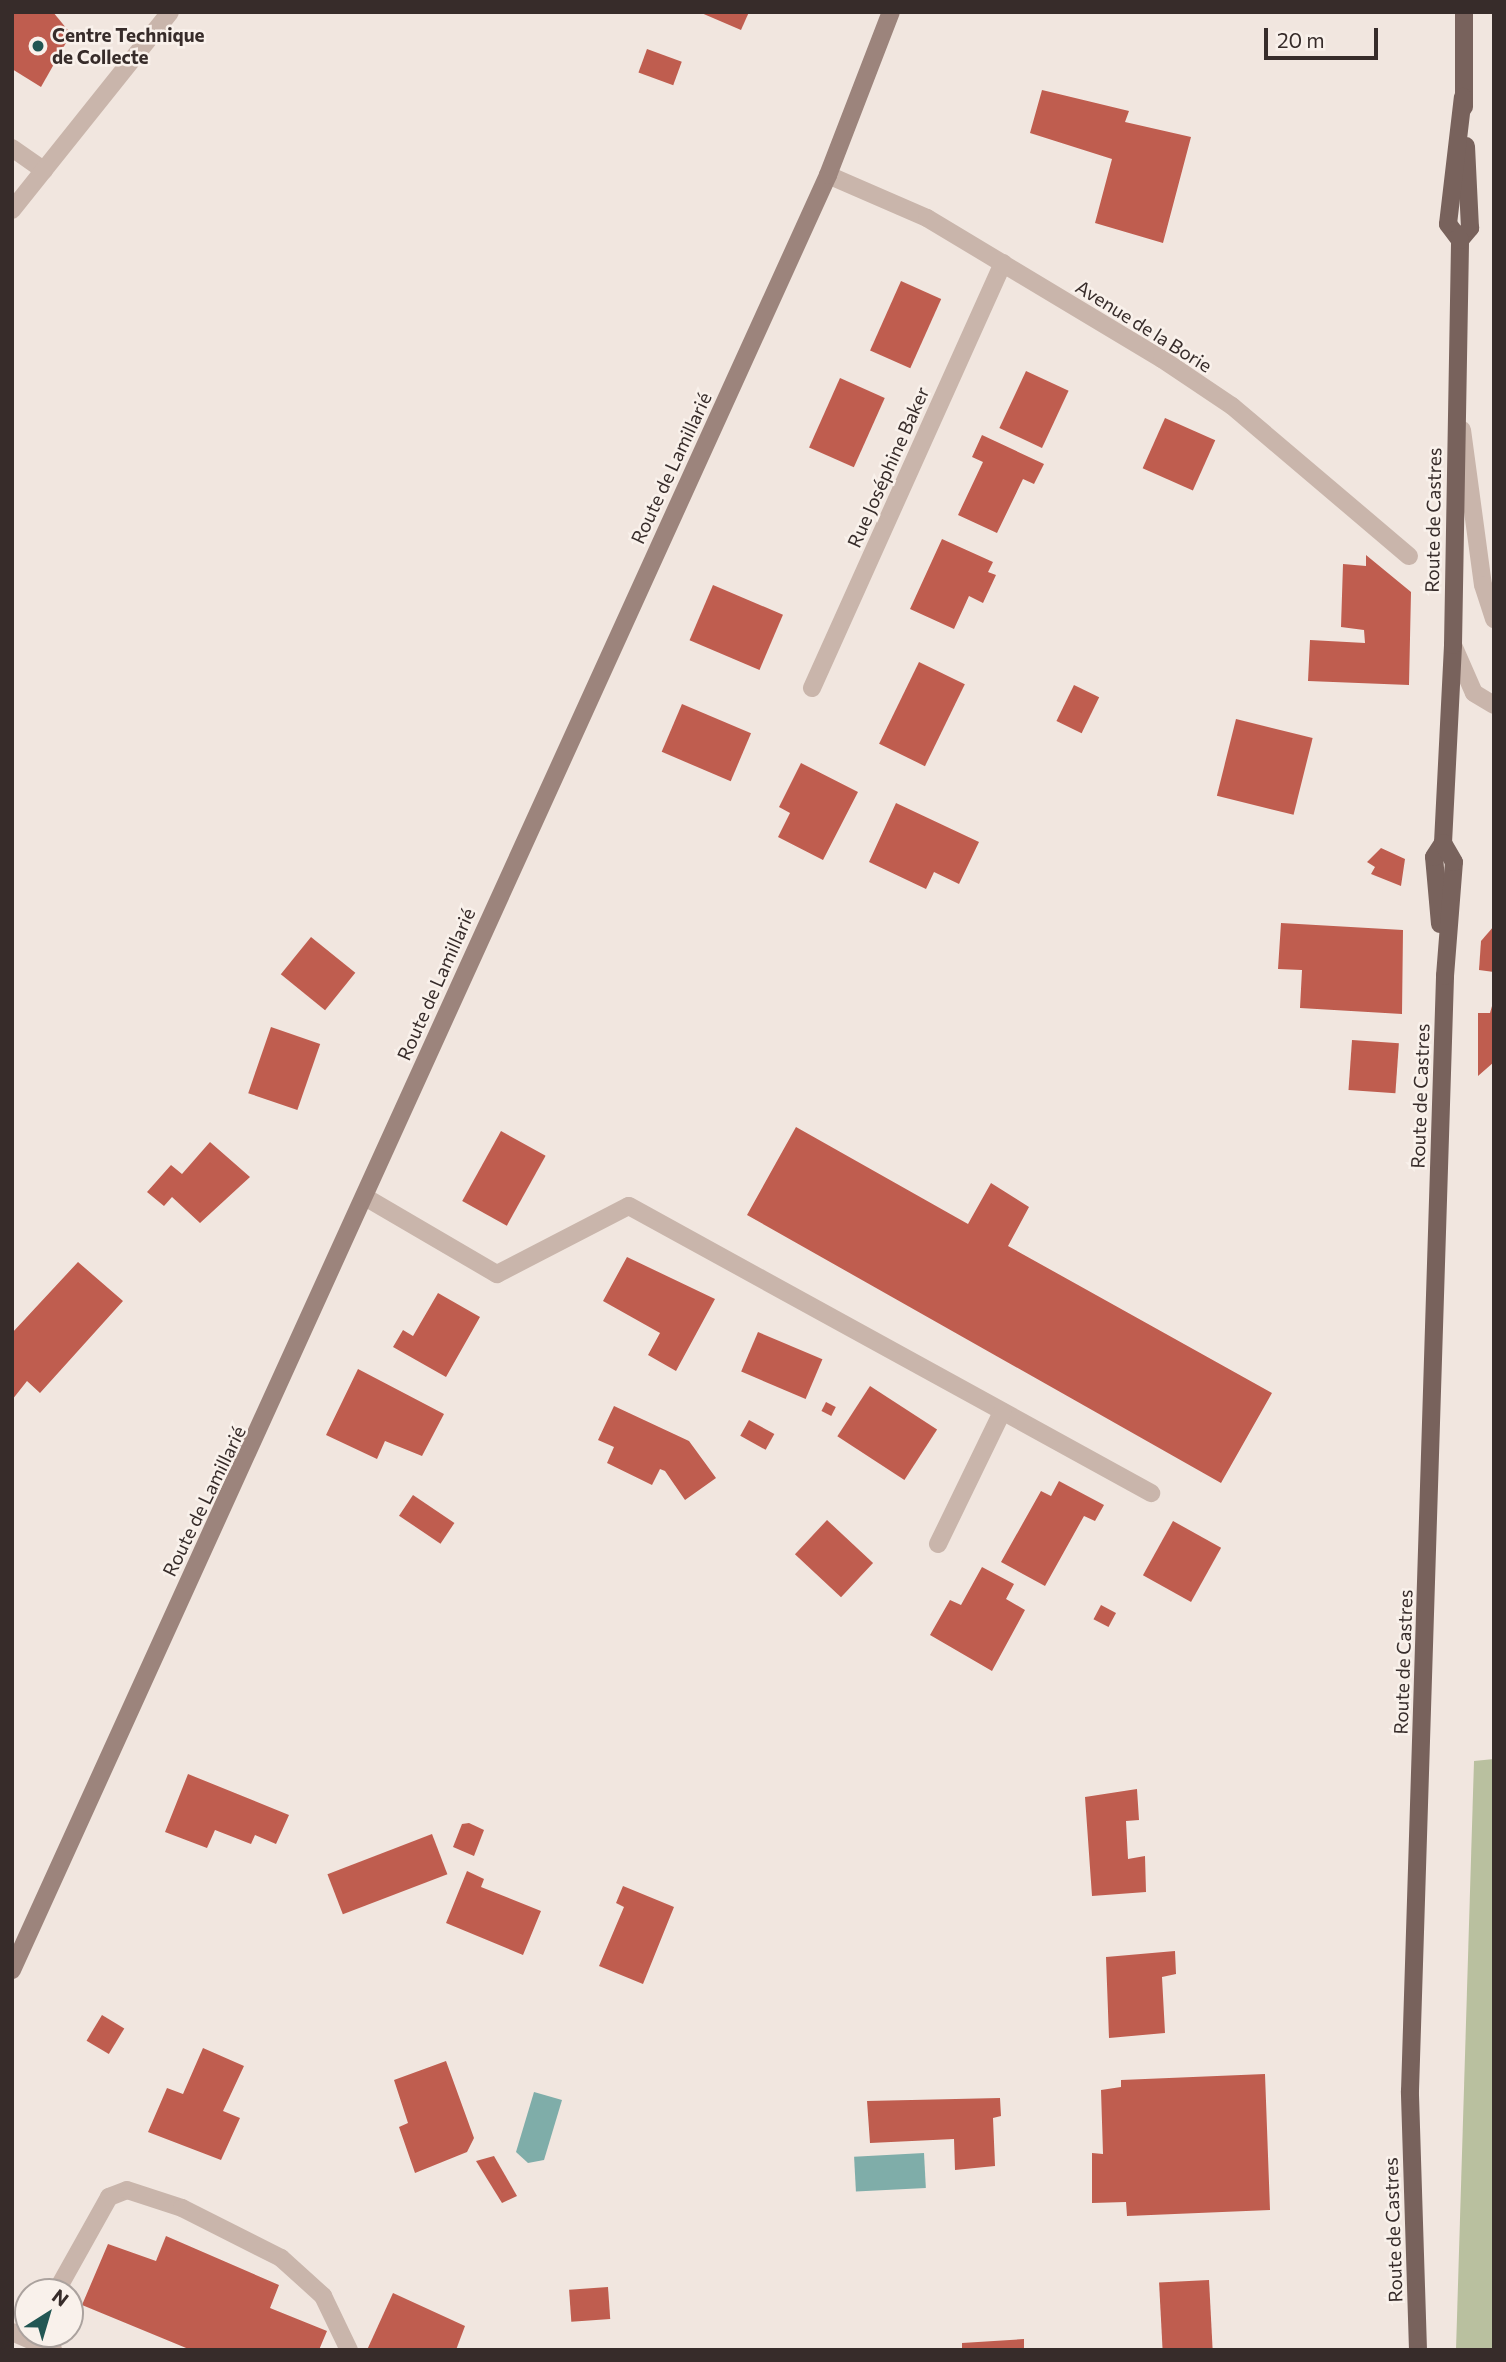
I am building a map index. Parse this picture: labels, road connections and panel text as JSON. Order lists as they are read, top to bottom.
{
  "streets": {
    "main road": ["Route de Lamillarié", "Route de Castres"],
    "street": ["Avenue de la Borie", "Rue Joséphine Baker"]
  },
  "crossings": [
    ["Avenue de la Borie", "Rue Joséphine Baker"],
    ["Avenue de la Borie", "Route de Lamillarié"]
  ],
  "places": ["Centre Technique de Collecte"],
  "scale_bar": "20 m",
  "north": "top right"
}
